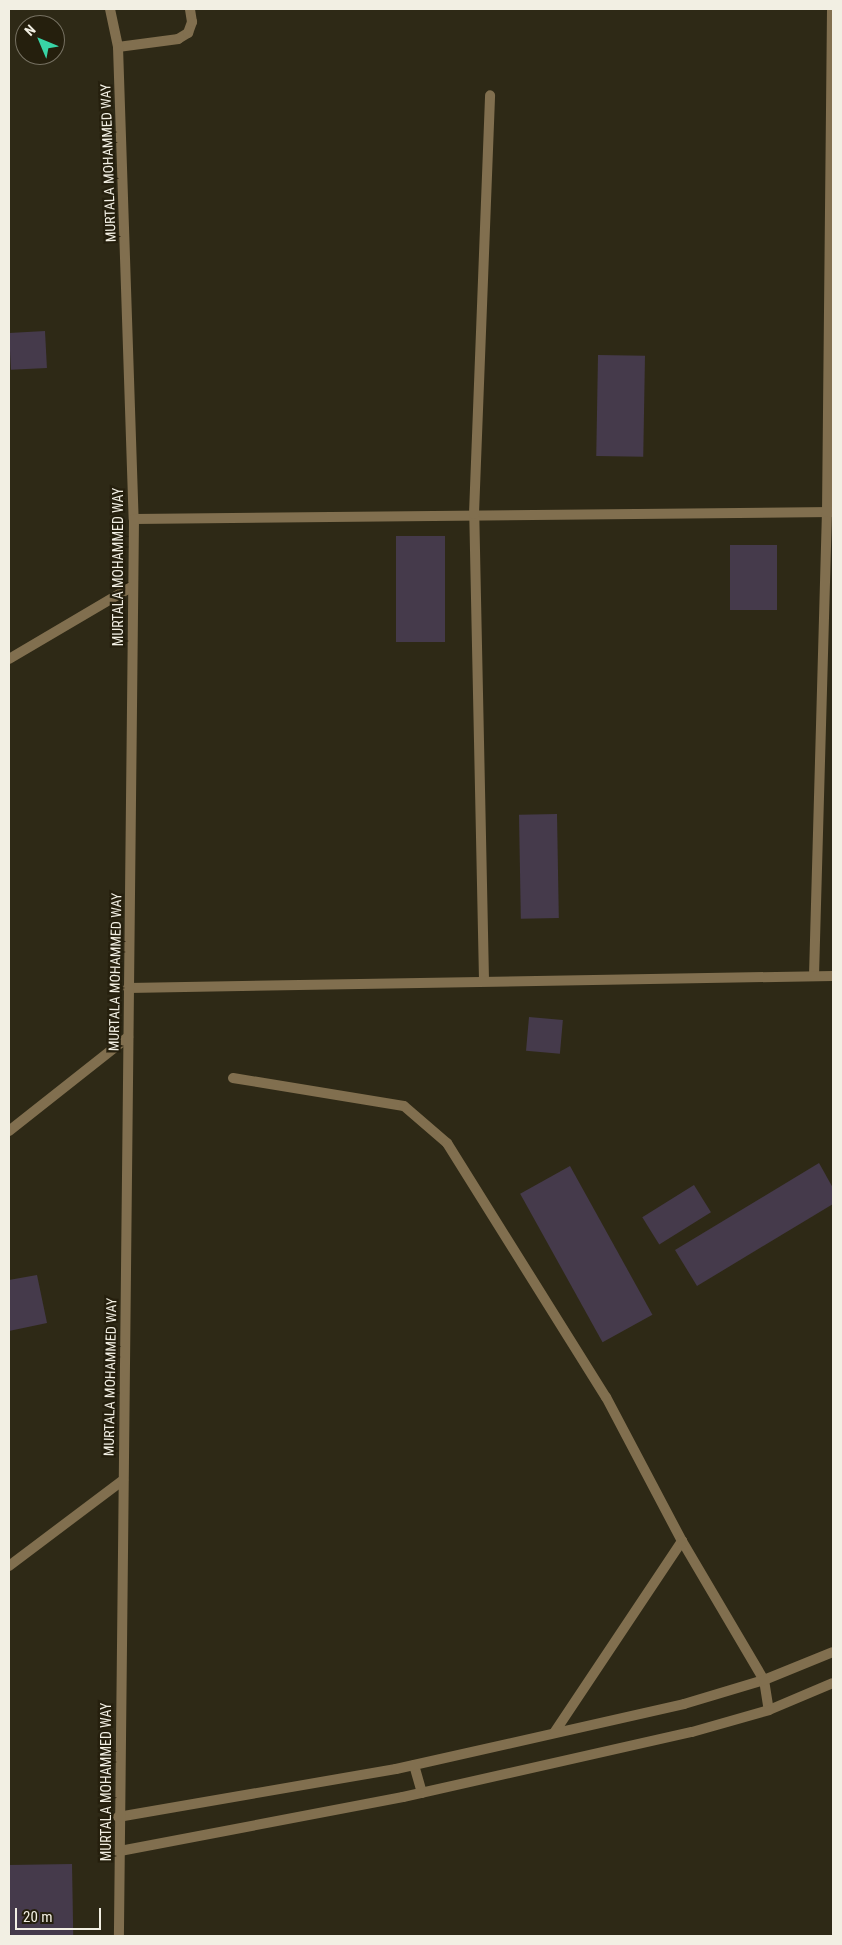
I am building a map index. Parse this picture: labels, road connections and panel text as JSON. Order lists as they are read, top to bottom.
{
  "streets": {
    "street": ["MURTALA MOHAMMED WAY"]
  },
  "scale_bar": "20 m",
  "north": "top left"
}
